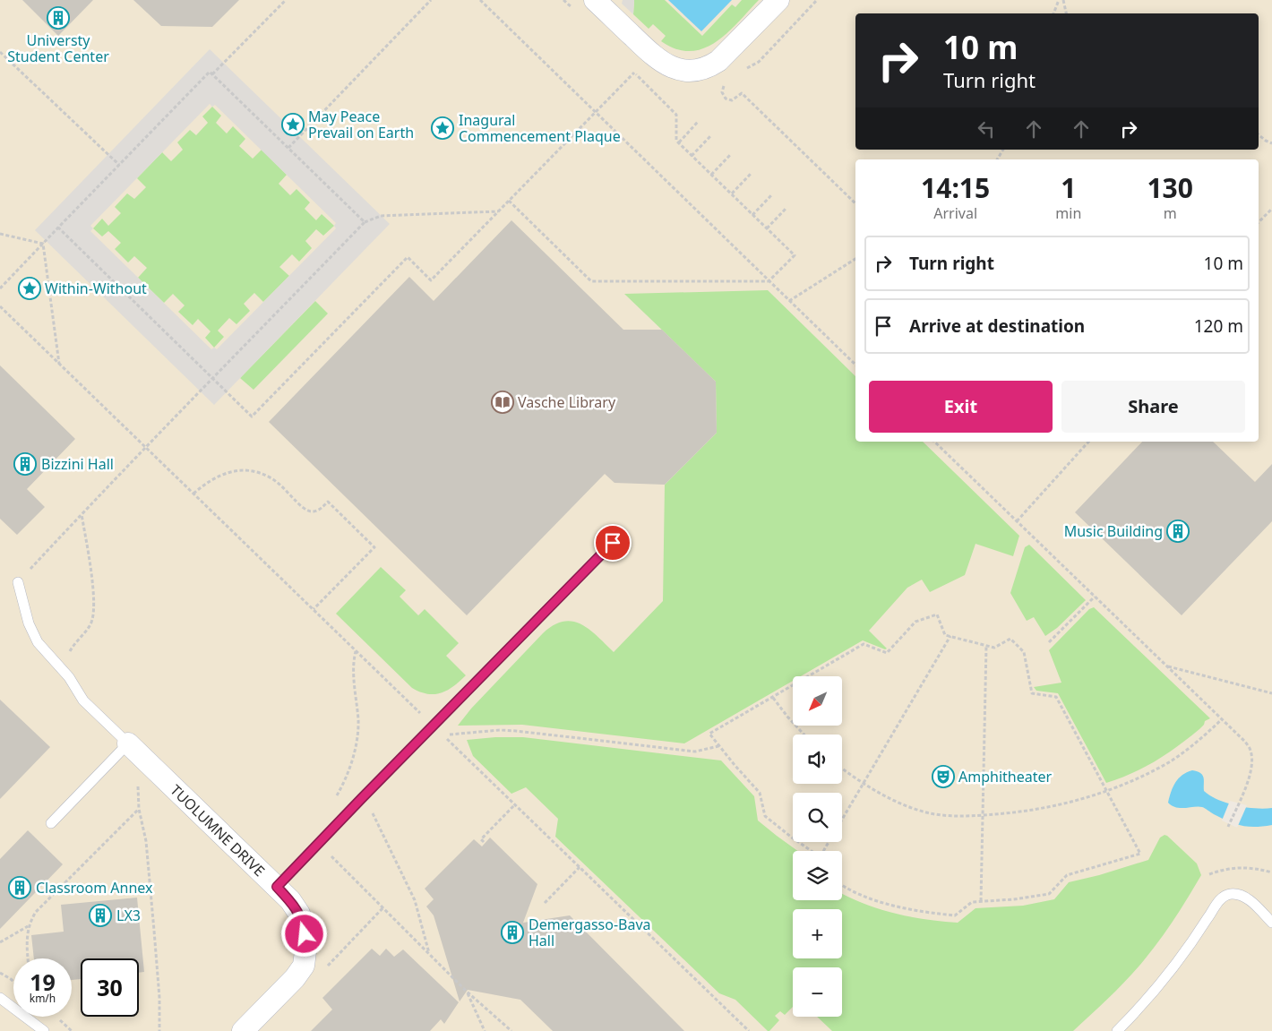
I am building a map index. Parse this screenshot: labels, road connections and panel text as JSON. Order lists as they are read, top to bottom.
{
  "streets": {
    "street": ["TUOLUMNE DRIVE"]
  },
  "places": {
    "building": [
      "Universty Student Center",
      "Bizzini Hall",
      "Music Building",
      "Classroom Annex",
      "LX3",
      "Demergasso-Bava Hall"
    ],
    "place": ["May Peace Prevail on Earth", "Inagural Commencement Plaque", "Within-Without"],
    "library": ["Vasche Library"],
    "theatre": ["Amphitheater"]
  },
  "north": "bottom left",
  "page": {
    "turn": ["10 m", "Turn right"],
    "eta": [
      "14:15",
      "Arrival",
      "1",
      "min",
      "130",
      "m"
    ],
    "list": [
      {
        "name": "Turn right",
        "value": "10 m"
      },
      {
        "name": "Arrive at destination",
        "value": "120 m"
      }
    ],
    "buttons": ["Exit", "Share"],
    "map_buttons": ["+", "−"],
    "speed": "19 km/h",
    "limit": "30"
  }
}
